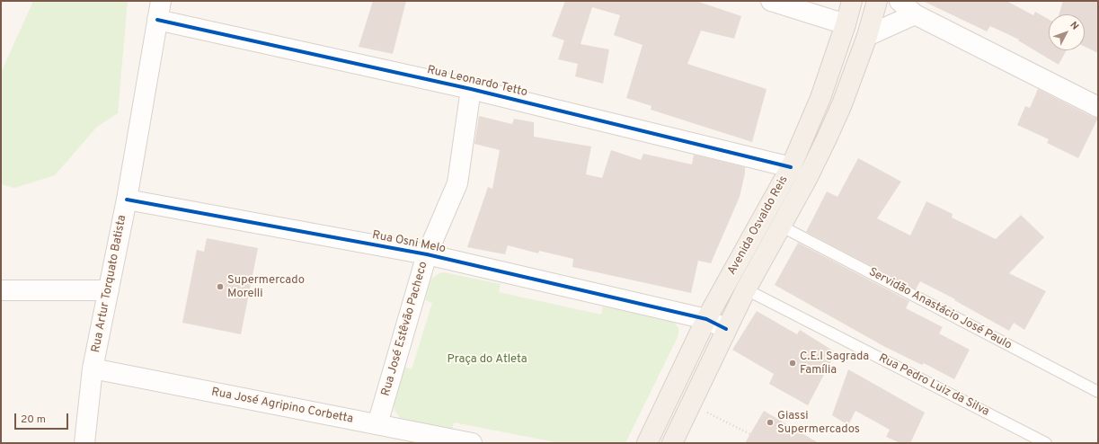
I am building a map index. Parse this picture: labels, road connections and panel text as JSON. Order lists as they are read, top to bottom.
{
  "streets": {
    "main road": ["Avenida Osvaldo Reis"],
    "street": [
      "Rua Leonardo Tetto",
      "Rua Osni Melo",
      "Rua Artur Torquato Batista",
      "Rua José Estêvão Pacheco",
      "Rua José Agripino Corbetta"
    ],
    "lane": ["Servidão Anastácio José Paulo", "Rua Pedro Luiz da Silva"]
  },
  "crossings": [
    ["Rua Leonardo Tetto", "Avenida Osvaldo Reis"],
    ["Rua Leonardo Tetto", "Rua Artur Torquato Batista"],
    ["Rua Leonardo Tetto", "Rua José Estêvão Pacheco"],
    ["Avenida Osvaldo Reis", "Rua Osni Melo"],
    ["Avenida Osvaldo Reis", "Servidão Anastácio José Paulo"],
    ["Avenida Osvaldo Reis", "Rua Pedro Luiz da Silva"],
    ["Rua Osni Melo", "Rua Artur Torquato Batista"],
    ["Rua Osni Melo", "Rua José Estêvão Pacheco"],
    ["Rua Artur Torquato Batista", "Rua José Agripino Corbetta"],
    ["Rua José Estêvão Pacheco", "Rua José Agripino Corbetta"]
  ],
  "parks": ["Praça do Atleta"],
  "places": ["Supermercado Morelli", "C.E.I Sagrada Família", "Giassi Supermercados"],
  "scale_bar": "20 m",
  "north": "top right"
}
